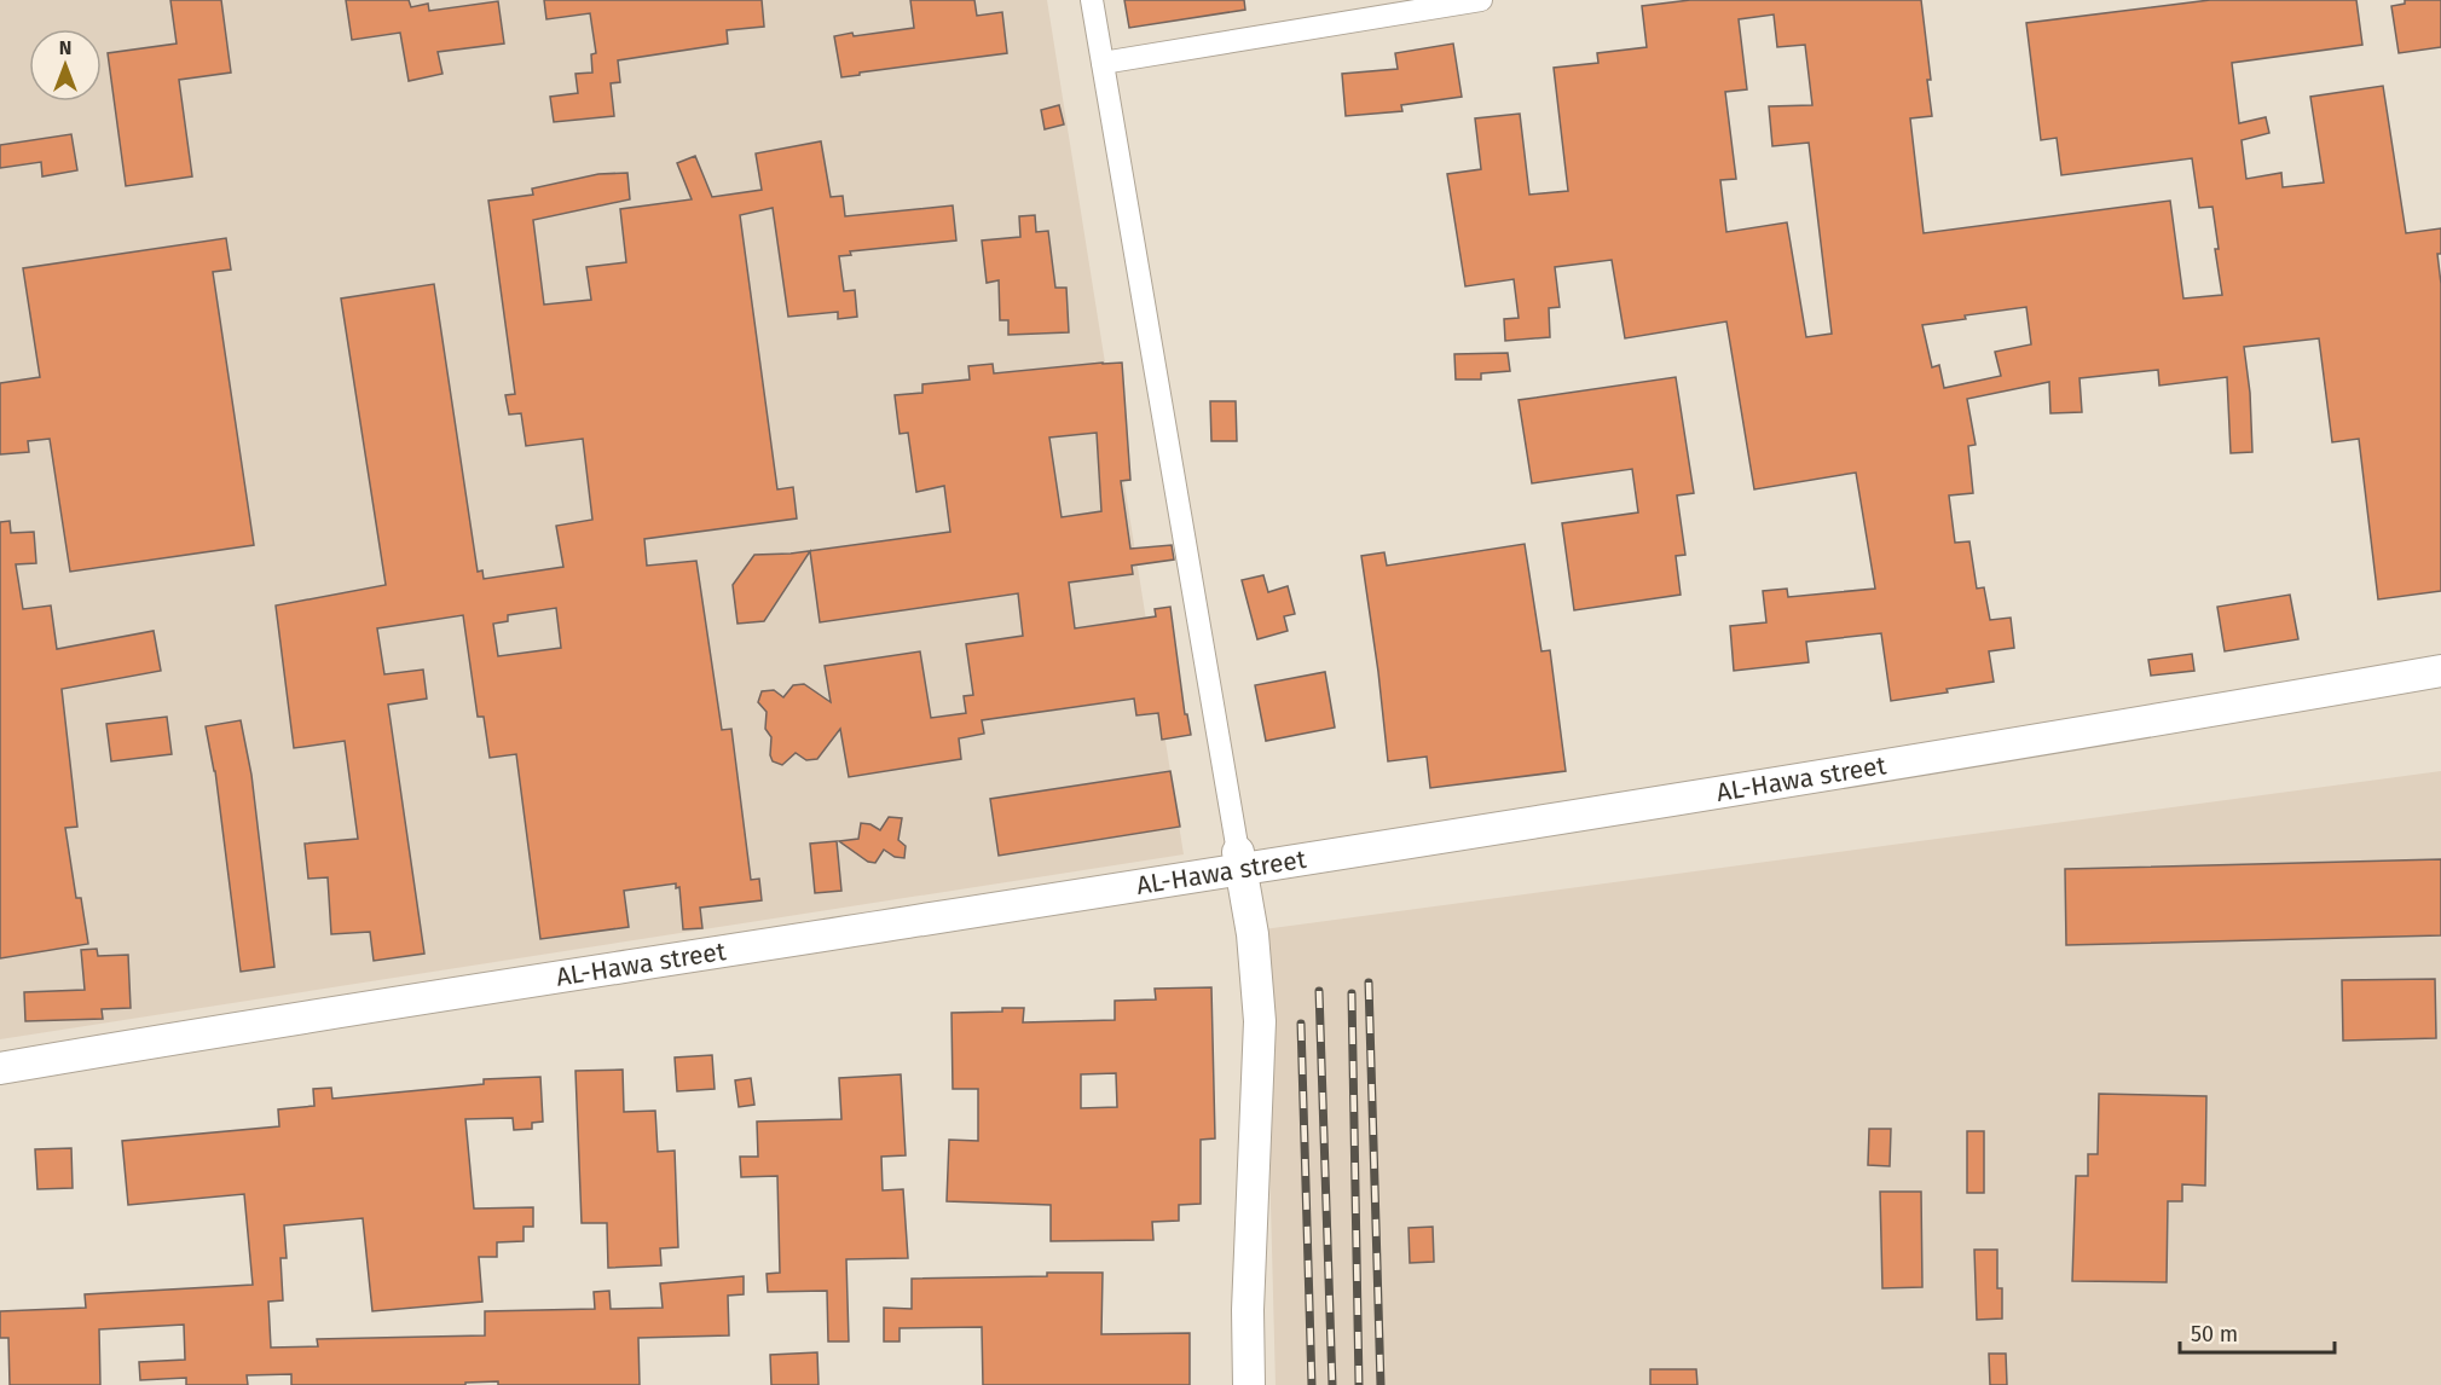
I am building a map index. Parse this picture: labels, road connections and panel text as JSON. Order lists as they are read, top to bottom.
{
  "streets": {
    "street": ["AL-Hawa street"]
  },
  "scale_bar": "50 m",
  "north": "top"
}
